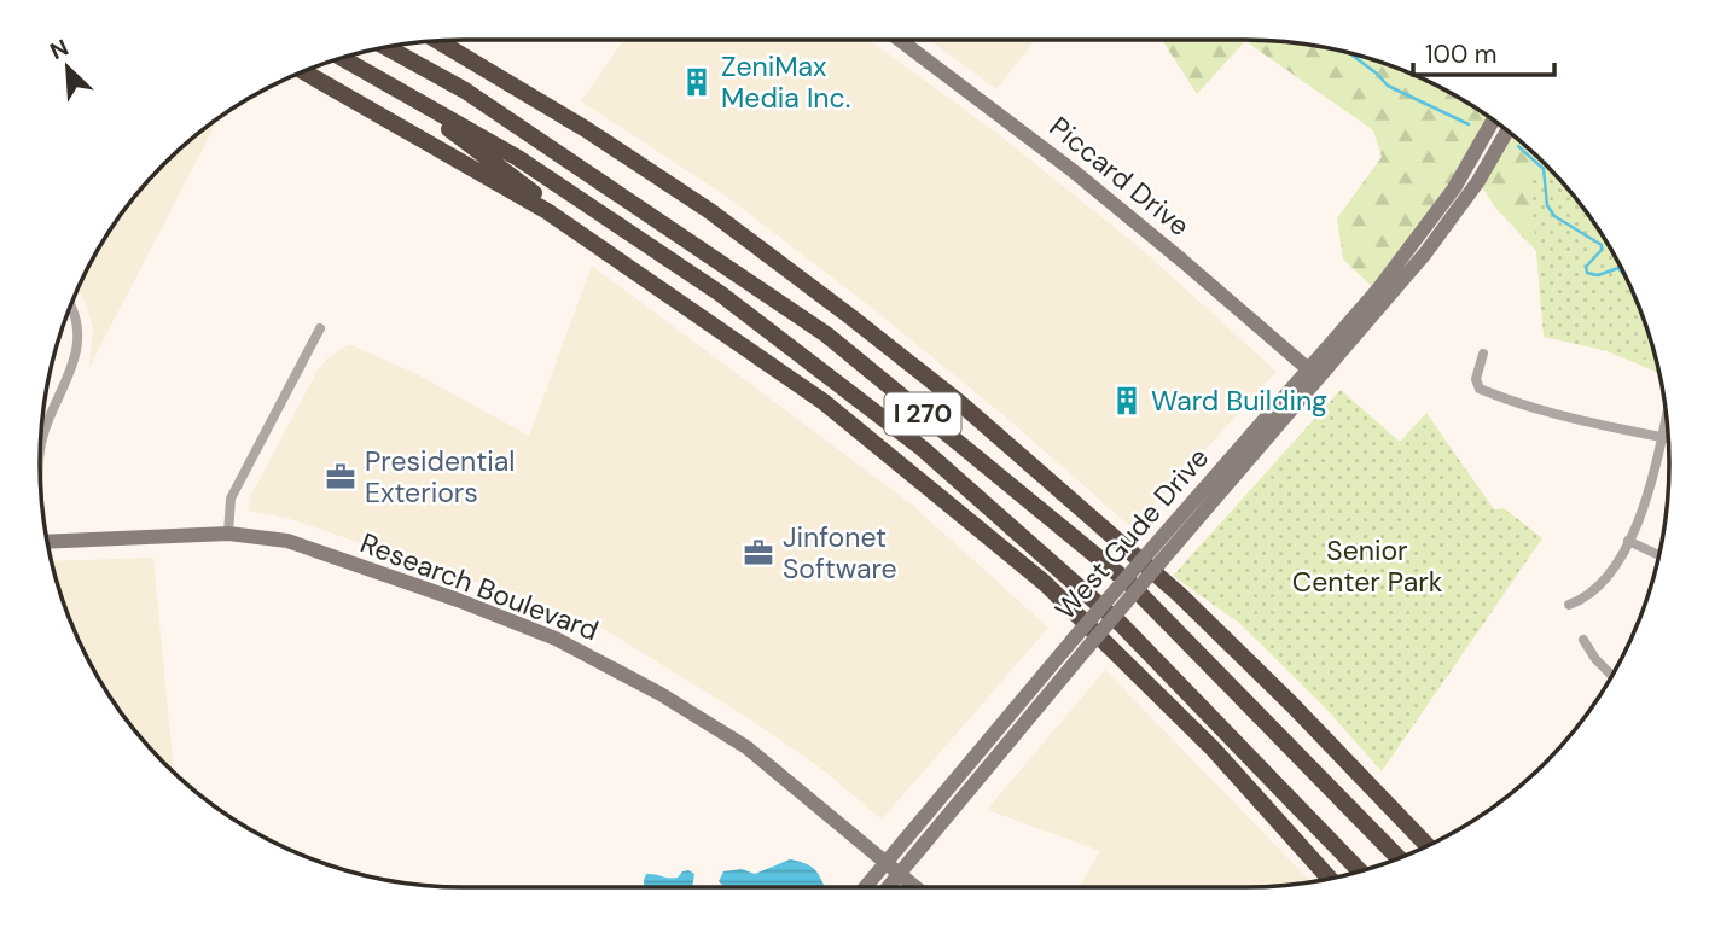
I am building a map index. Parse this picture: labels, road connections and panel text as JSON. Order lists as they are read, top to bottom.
{
  "streets": {
    "highway": ["I 270"],
    "main road": ["Piccard Drive", "West Gude Drive", "Research Boulevard"]
  },
  "crossings": [
    ["Piccard Drive", "West Gude Drive"],
    ["West Gude Drive", "Research Boulevard"]
  ],
  "parks": ["Senior Center Park"],
  "places": {
    "building": ["ZeniMax Media Inc.", "Ward Building"],
    "office": ["Presidential Exteriors", "Jinfonet Software"]
  },
  "scale_bar": "100 m",
  "north": "top left"
}
